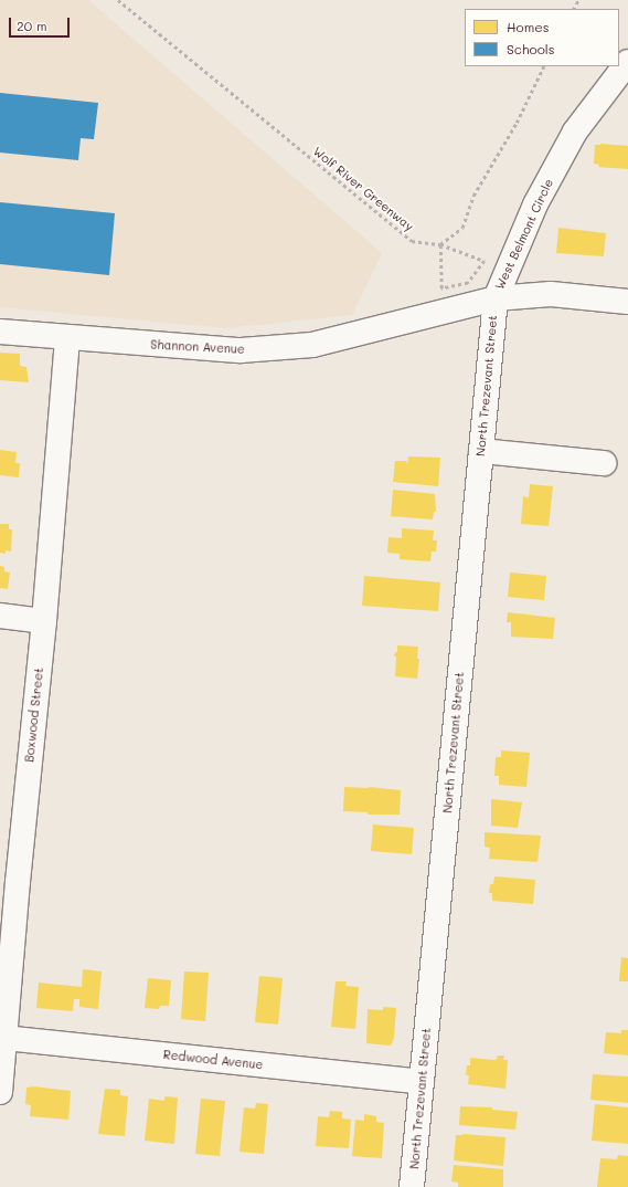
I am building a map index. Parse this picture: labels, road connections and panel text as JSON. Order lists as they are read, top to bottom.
{
  "streets": {
    "street": [
      "West Belmont Circle",
      "Shannon Avenue",
      "North Trezevant Street",
      "Boxwood Street",
      "Redwood Avenue"
    ],
    "path": ["Wolf River Greenway"]
  },
  "crossings": [
    ["West Belmont Circle", "Shannon Avenue"],
    ["West Belmont Circle", "North Trezevant Street"],
    ["Shannon Avenue", "North Trezevant Street"],
    ["Shannon Avenue", "Boxwood Street"],
    ["North Trezevant Street", "Redwood Avenue"],
    ["Boxwood Street", "Redwood Avenue"]
  ],
  "legend": ["Homes", "Schools"],
  "scale_bar": "20 m"
}
